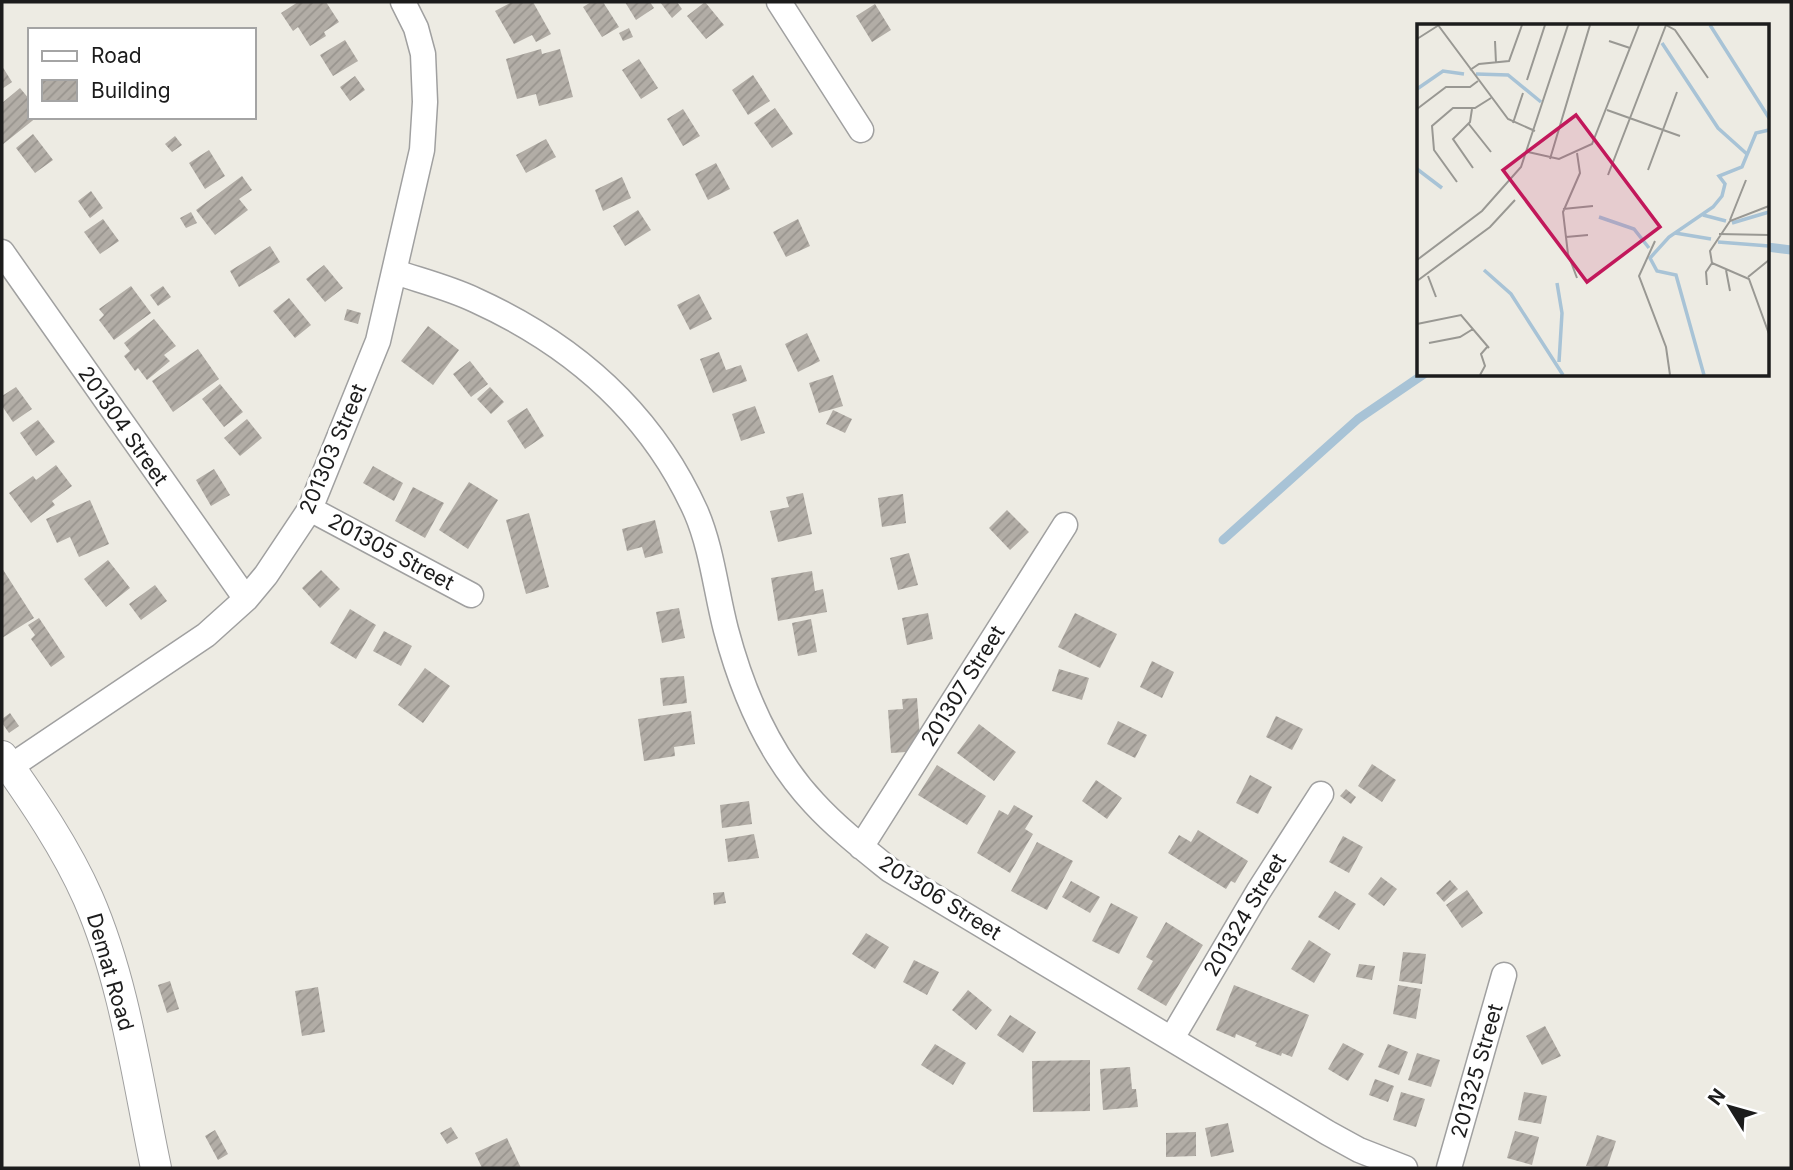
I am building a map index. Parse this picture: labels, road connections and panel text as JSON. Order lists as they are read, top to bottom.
{
  "streets": {
    "street": [
      "201304 Street",
      "201303 Street",
      "201305 Street",
      "201307 Street",
      "201306 Street",
      "201324 Street",
      "Demat Road",
      "201325 Street"
    ]
  },
  "crossings": [
    ["201304 Street", "201303 Street"],
    ["201303 Street", "201305 Street"],
    ["201303 Street", "201306 Street"],
    ["201303 Street", "Demat Road"],
    ["201307 Street", "201306 Street"],
    ["201306 Street", "201324 Street"]
  ],
  "legend": ["Road", "Building"],
  "north": "top left"
}
